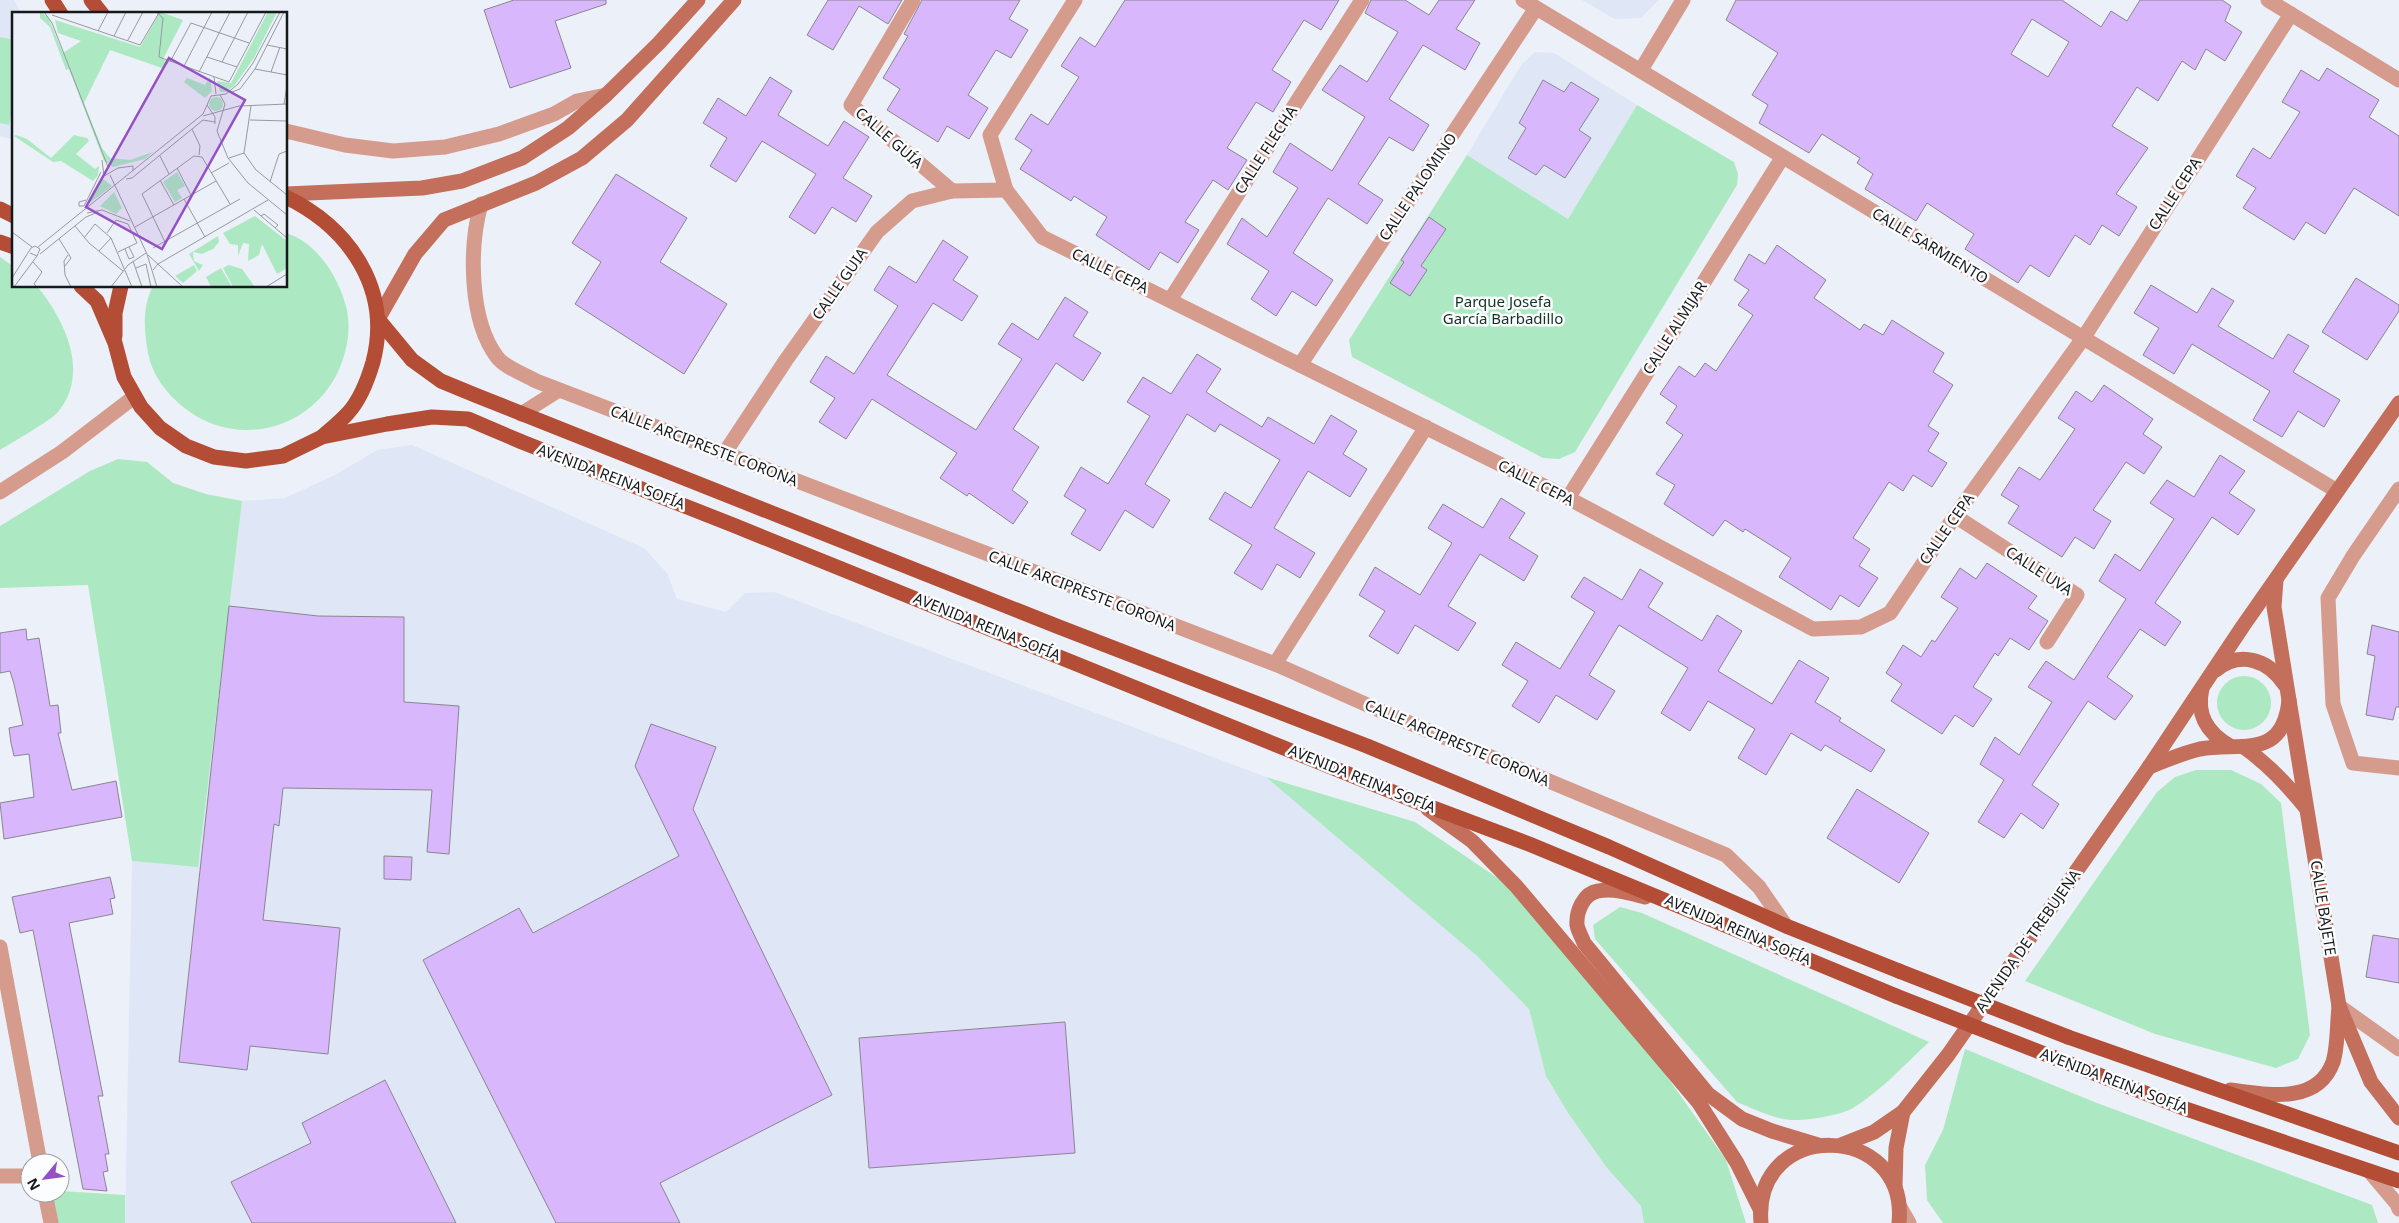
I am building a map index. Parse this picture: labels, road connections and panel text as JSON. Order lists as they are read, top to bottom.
{
  "streets": {
    "main road": ["AVENIDA REINA SOFÍA", "CALLE BAJETE", "AVENIDA DE TREBUJENA"],
    "street": [
      "CALLE GUÍA",
      "CALLE FLECHA",
      "CALLE PALOMINO",
      "CALLE CEPA",
      "CALLE SARMIENTO",
      "CALLE GUIA",
      "CALLE ALMIJAR",
      "CALLE ARCIPRESTE CORONA",
      "CALLE UVA"
    ]
  },
  "crossings": [
    ["CALLE GUÍA", "CALLE GUIA"],
    ["CALLE FLECHA", "CALLE CEPA"],
    ["CALLE PALOMINO", "CALLE CEPA"],
    ["CALLE PALOMINO", "CALLE SARMIENTO"],
    ["CALLE CEPA", "CALLE SARMIENTO"],
    ["CALLE CEPA", "CALLE GUIA"],
    ["CALLE CEPA", "CALLE ALMIJAR"],
    ["CALLE CEPA", "CALLE UVA"],
    ["CALLE SARMIENTO", "CALLE ALMIJAR"],
    ["CALLE SARMIENTO", "AVENIDA DE TREBUJENA"],
    ["CALLE GUIA", "CALLE ARCIPRESTE CORONA"],
    ["CALLE ARCIPRESTE CORONA", "AVENIDA REINA SOFÍA"],
    ["CALLE BAJETE", "AVENIDA DE TREBUJENA"]
  ],
  "parks": ["Parque Josefa García Barbadillo"],
  "north": "bottom left"
}
